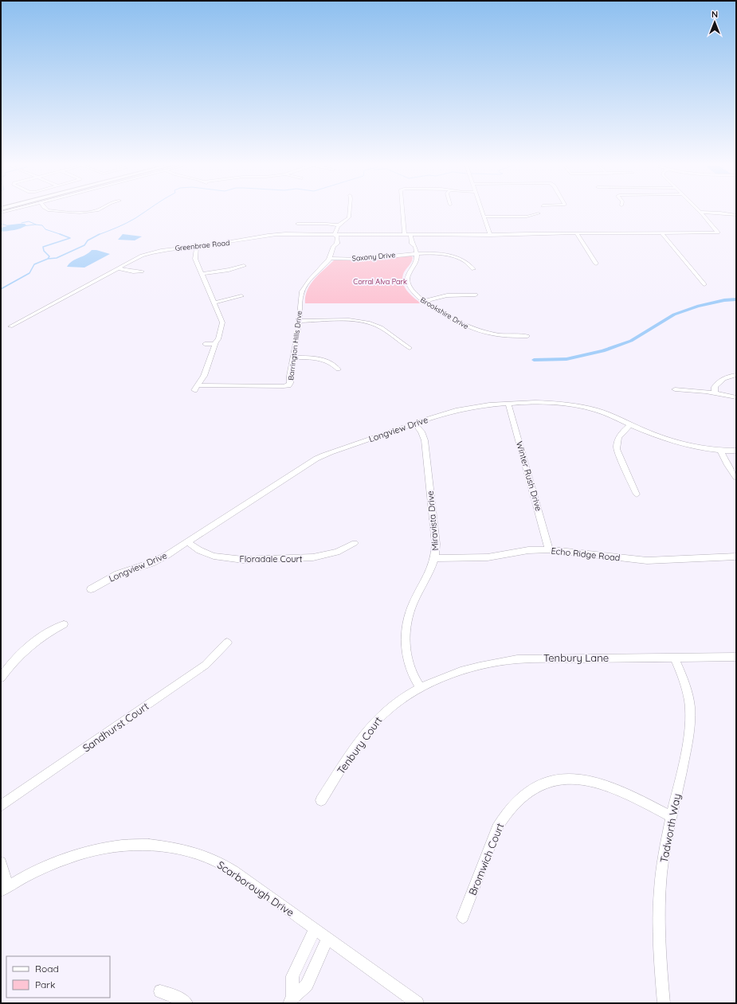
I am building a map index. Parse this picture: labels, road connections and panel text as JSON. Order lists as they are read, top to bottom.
{
  "streets": {
    "street": [
      "Greenbrae Road",
      "Saxony Drive",
      "Brookshire Drive",
      "Barrington Hills Drive",
      "Longview Drive",
      "Winter Rush Drive",
      "Miravista Drive",
      "Echo Ridge Road",
      "Floradale Court",
      "Tenbury Lane",
      "Sandhurst Court",
      "Tenbury Court",
      "Tadworth Way",
      "Bromwich Court",
      "Scarborough Drive"
    ]
  },
  "crossings": [
    ["Greenbrae Road", "Brookshire Drive"],
    ["Greenbrae Road", "Barrington Hills Drive"],
    ["Saxony Drive", "Brookshire Drive"],
    ["Saxony Drive", "Barrington Hills Drive"],
    ["Longview Drive", "Winter Rush Drive"],
    ["Longview Drive", "Miravista Drive"],
    ["Longview Drive", "Floradale Court"],
    ["Winter Rush Drive", "Echo Ridge Road"],
    ["Miravista Drive", "Echo Ridge Road"],
    ["Miravista Drive", "Tenbury Lane"],
    ["Miravista Drive", "Tenbury Court"],
    ["Tenbury Lane", "Tenbury Court"],
    ["Tenbury Lane", "Tadworth Way"],
    ["Tadworth Way", "Bromwich Court"]
  ],
  "parks": ["Corral Alva Park"],
  "legend": ["Road", "Park"],
  "north": "top"
}
